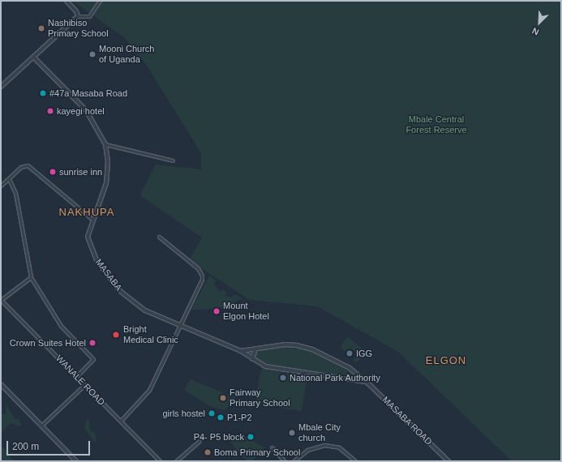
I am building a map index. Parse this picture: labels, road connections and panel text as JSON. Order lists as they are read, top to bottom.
{
  "streets": {
    "street": ["MASABA", "WANALE ROAD", "MASABA ROAD"]
  },
  "crossings": [
    ["MASABA", "MASABA ROAD"]
  ],
  "districts": ["NAKHUPA", "ELGON"],
  "parks": ["Mbale Central Forest Reserve"],
  "places": [
    "Nashibiso Primary School",
    "Mooni Church of Uganda",
    "#47a Masaba Road",
    "kayegi hotel",
    "sunrise inn",
    "Mount Elgon Hotel",
    "Bright Medical Clinic",
    "Crown Suites Hotel",
    "IGG",
    "National Park Authority",
    "Fairway Primary School",
    "girls hostel",
    "P1-P2",
    "Mbale City church",
    "P4- P5 block",
    "Boma Primary School"
  ],
  "scale_bar": "200 m",
  "north": "bottom left"
}
